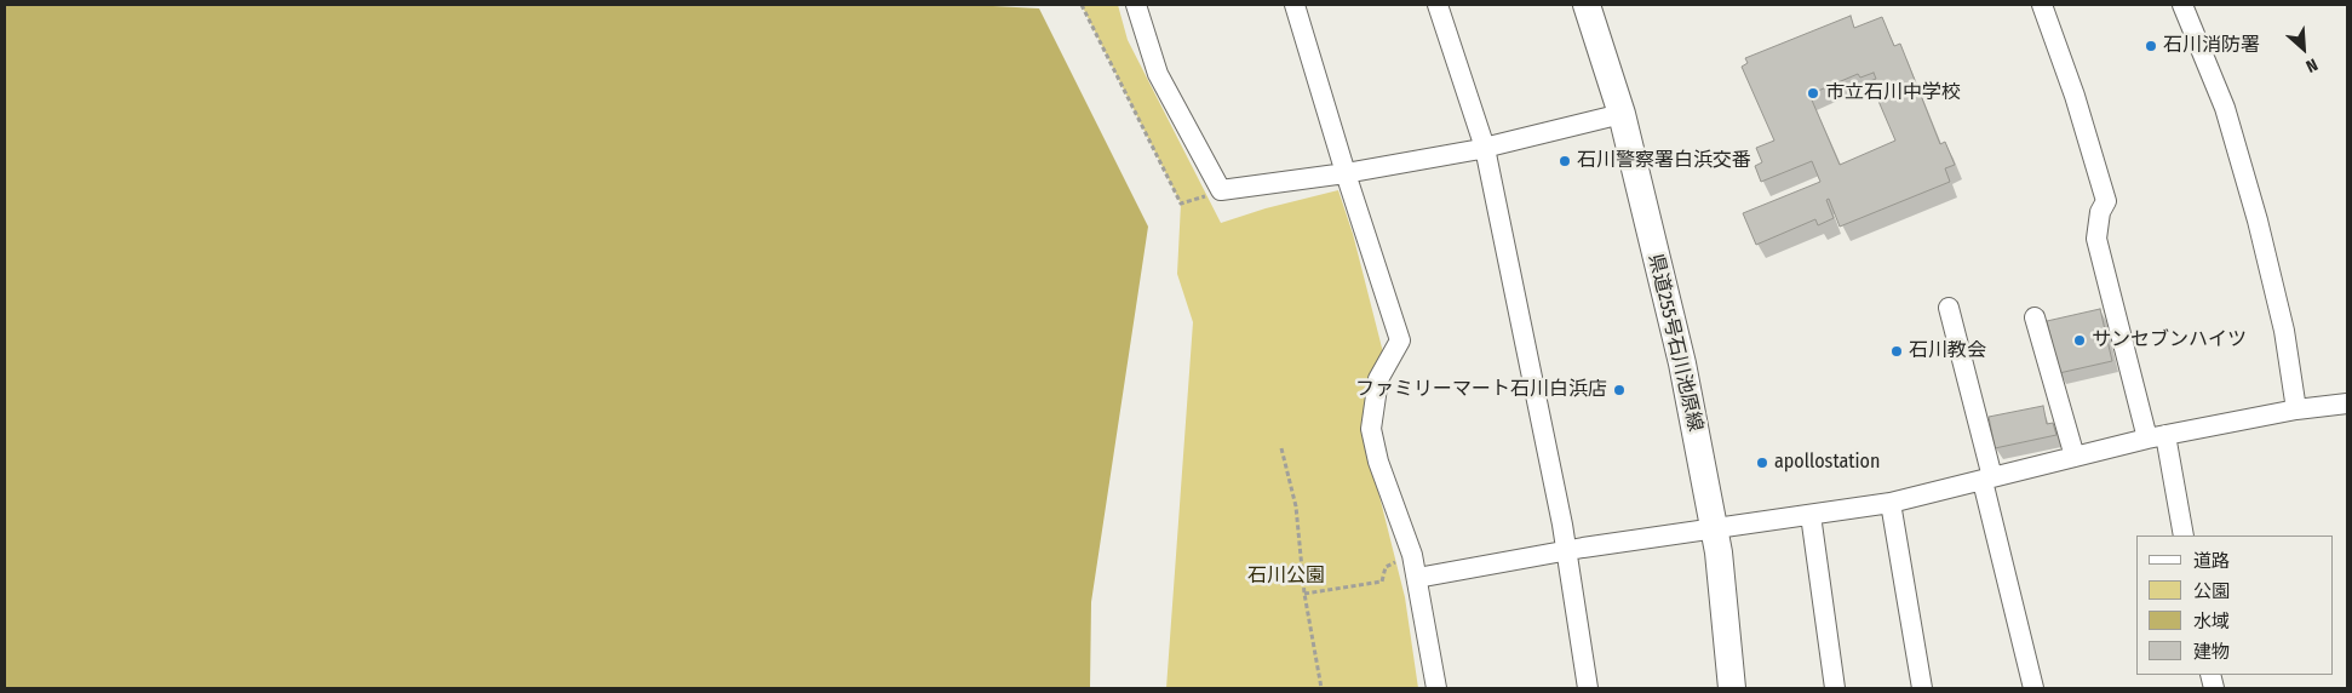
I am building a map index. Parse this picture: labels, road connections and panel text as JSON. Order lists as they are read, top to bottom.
{
  "streets": {
    "main road": ["県道255号石川池原線"]
  },
  "parks": ["石川公園"],
  "places": [
    "石川消防署",
    "市立石川中学校",
    "石川警察署白浜交番",
    "サンセブンハイツ",
    "石川教会",
    "ファミリーマート石川白浜店",
    "apollostation"
  ],
  "legend": [
    "道路",
    "公園",
    "水域",
    "建物"
  ],
  "north": "bottom right"
}
